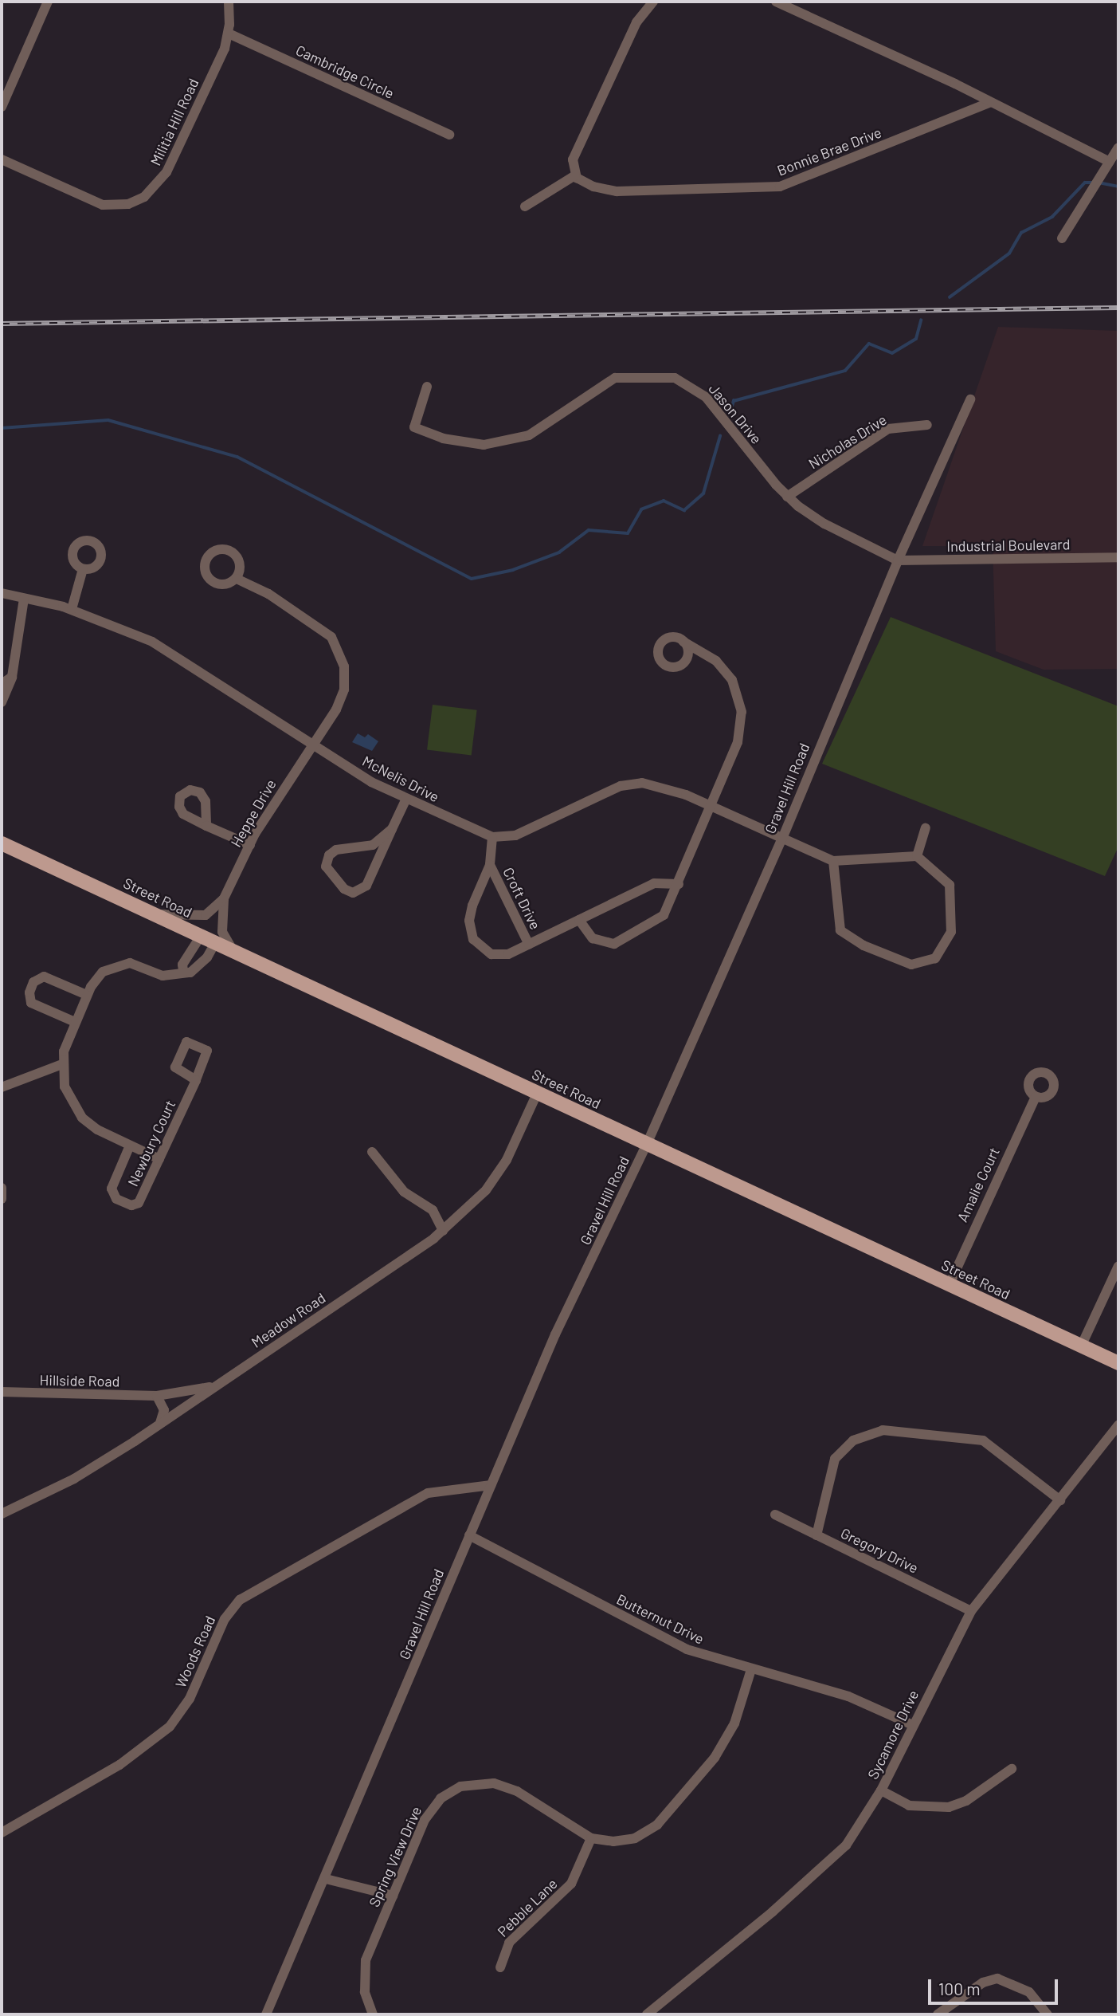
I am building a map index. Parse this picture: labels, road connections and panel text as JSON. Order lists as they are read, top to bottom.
{
  "streets": {
    "main road": ["Street Road"],
    "street": [
      "Cambridge Circle",
      "Militia Hill Road",
      "Bonnie Brae Drive",
      "Jason Drive",
      "Nicholas Drive",
      "Industrial Boulevard",
      "McNelis Drive",
      "Gravel Hill Road",
      "Heppe Drive",
      "Croft Drive",
      "Newbury Court",
      "Amalie Court",
      "Meadow Road",
      "Hillside Road",
      "Gregory Drive",
      "Butternut Drive",
      "Woods Road",
      "Sycamore Drive",
      "Spring View Drive",
      "Pebble Lane"
    ]
  },
  "crossings": [
    ["Cambridge Circle", "Militia Hill Road"],
    ["Jason Drive", "Nicholas Drive"],
    ["Jason Drive", "Industrial Boulevard"],
    ["Jason Drive", "Gravel Hill Road"],
    ["Industrial Boulevard", "Gravel Hill Road"],
    ["McNelis Drive", "Heppe Drive"],
    ["McNelis Drive", "Croft Drive"],
    ["Gravel Hill Road", "Street Road"],
    ["Gravel Hill Road", "Butternut Drive"],
    ["Gravel Hill Road", "Woods Road"],
    ["Heppe Drive", "Street Road"],
    ["Street Road", "Amalie Court"],
    ["Street Road", "Meadow Road"],
    ["Meadow Road", "Hillside Road"],
    ["Gregory Drive", "Sycamore Drive"],
    ["Butternut Drive", "Sycamore Drive"],
    ["Butternut Drive", "Spring View Drive"],
    ["Spring View Drive", "Pebble Lane"]
  ],
  "scale_bar": "100 m"
}
